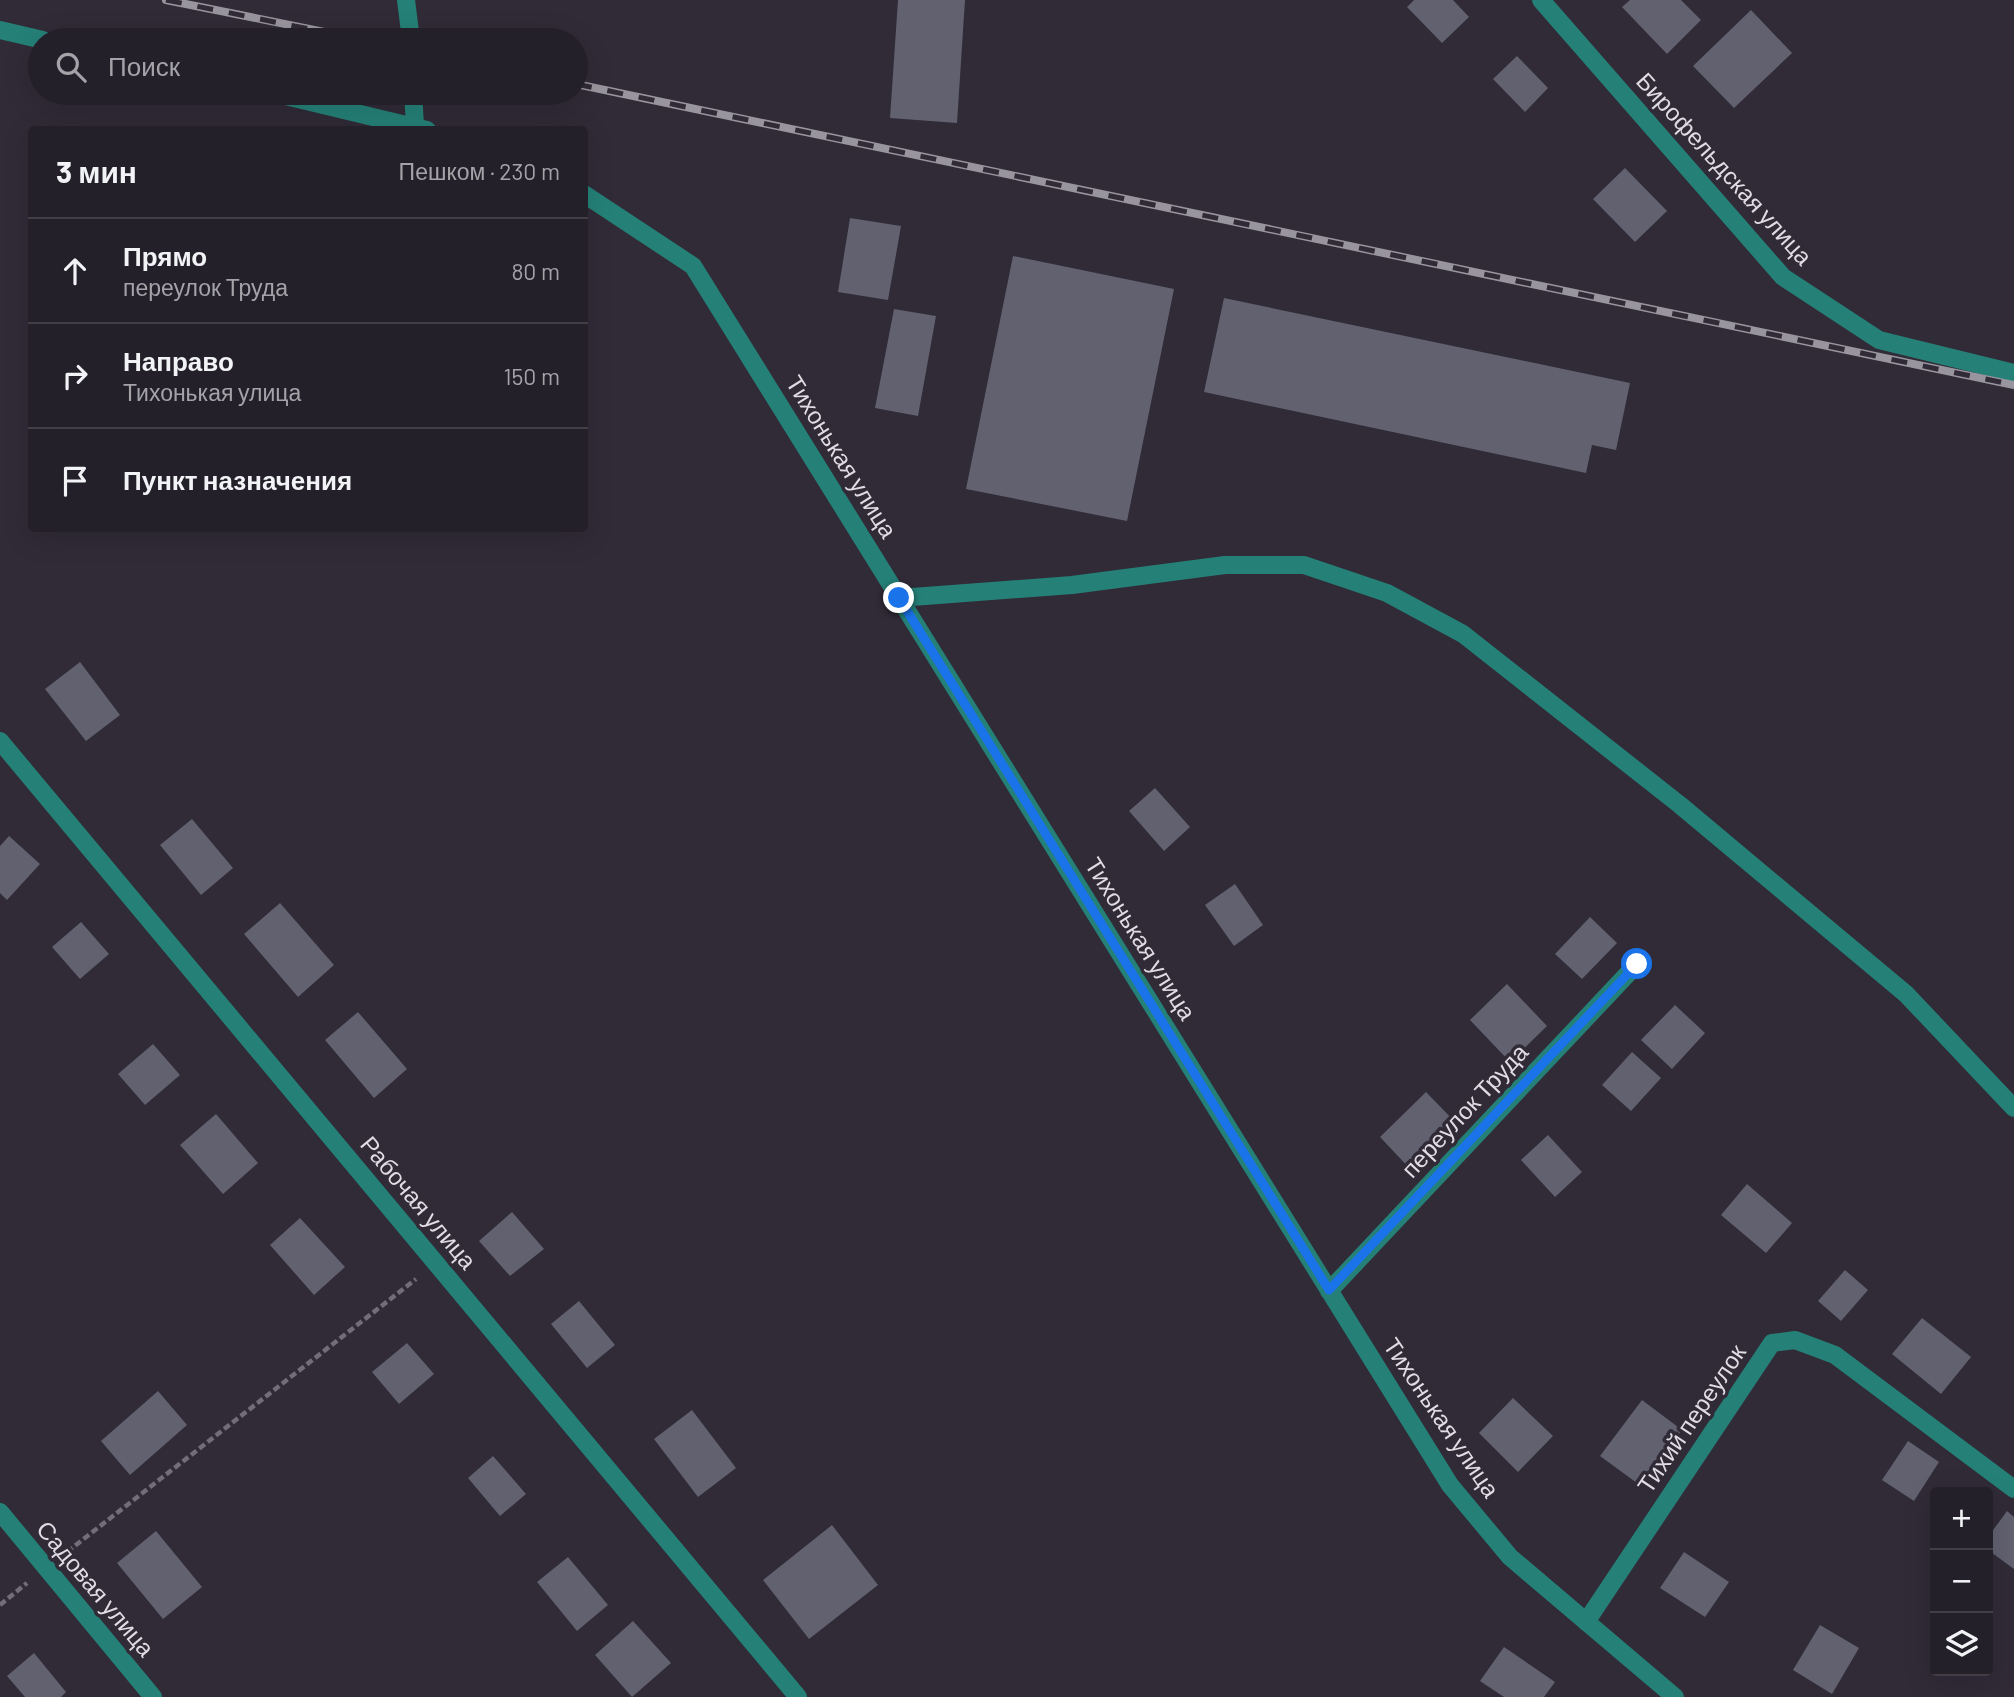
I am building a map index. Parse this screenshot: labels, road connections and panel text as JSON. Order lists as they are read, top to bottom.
{
  "streets": {
    "street": [
      "Бирофельдская улица",
      "Тихонькая улица",
      "переулок Труда",
      "Рабочая улица",
      "Тихий переулок",
      "Садовая улица"
    ]
  },
  "crossings": [
    ["Тихонькая улица", "переулок Труда"],
    ["Тихонькая улица", "Тихий переулок"]
  ],
  "page": {
    "search": "Поиск",
    "heading": ["3 мин", "Пешком · 230 m"],
    "list": [
      ["Прямо", "переулок Труда", "80 m"],
      ["Направо", "Тихонькая улица", "150 m"],
      "Пункт назначения"
    ],
    "map_buttons": ["+", "−"]
  }
}
